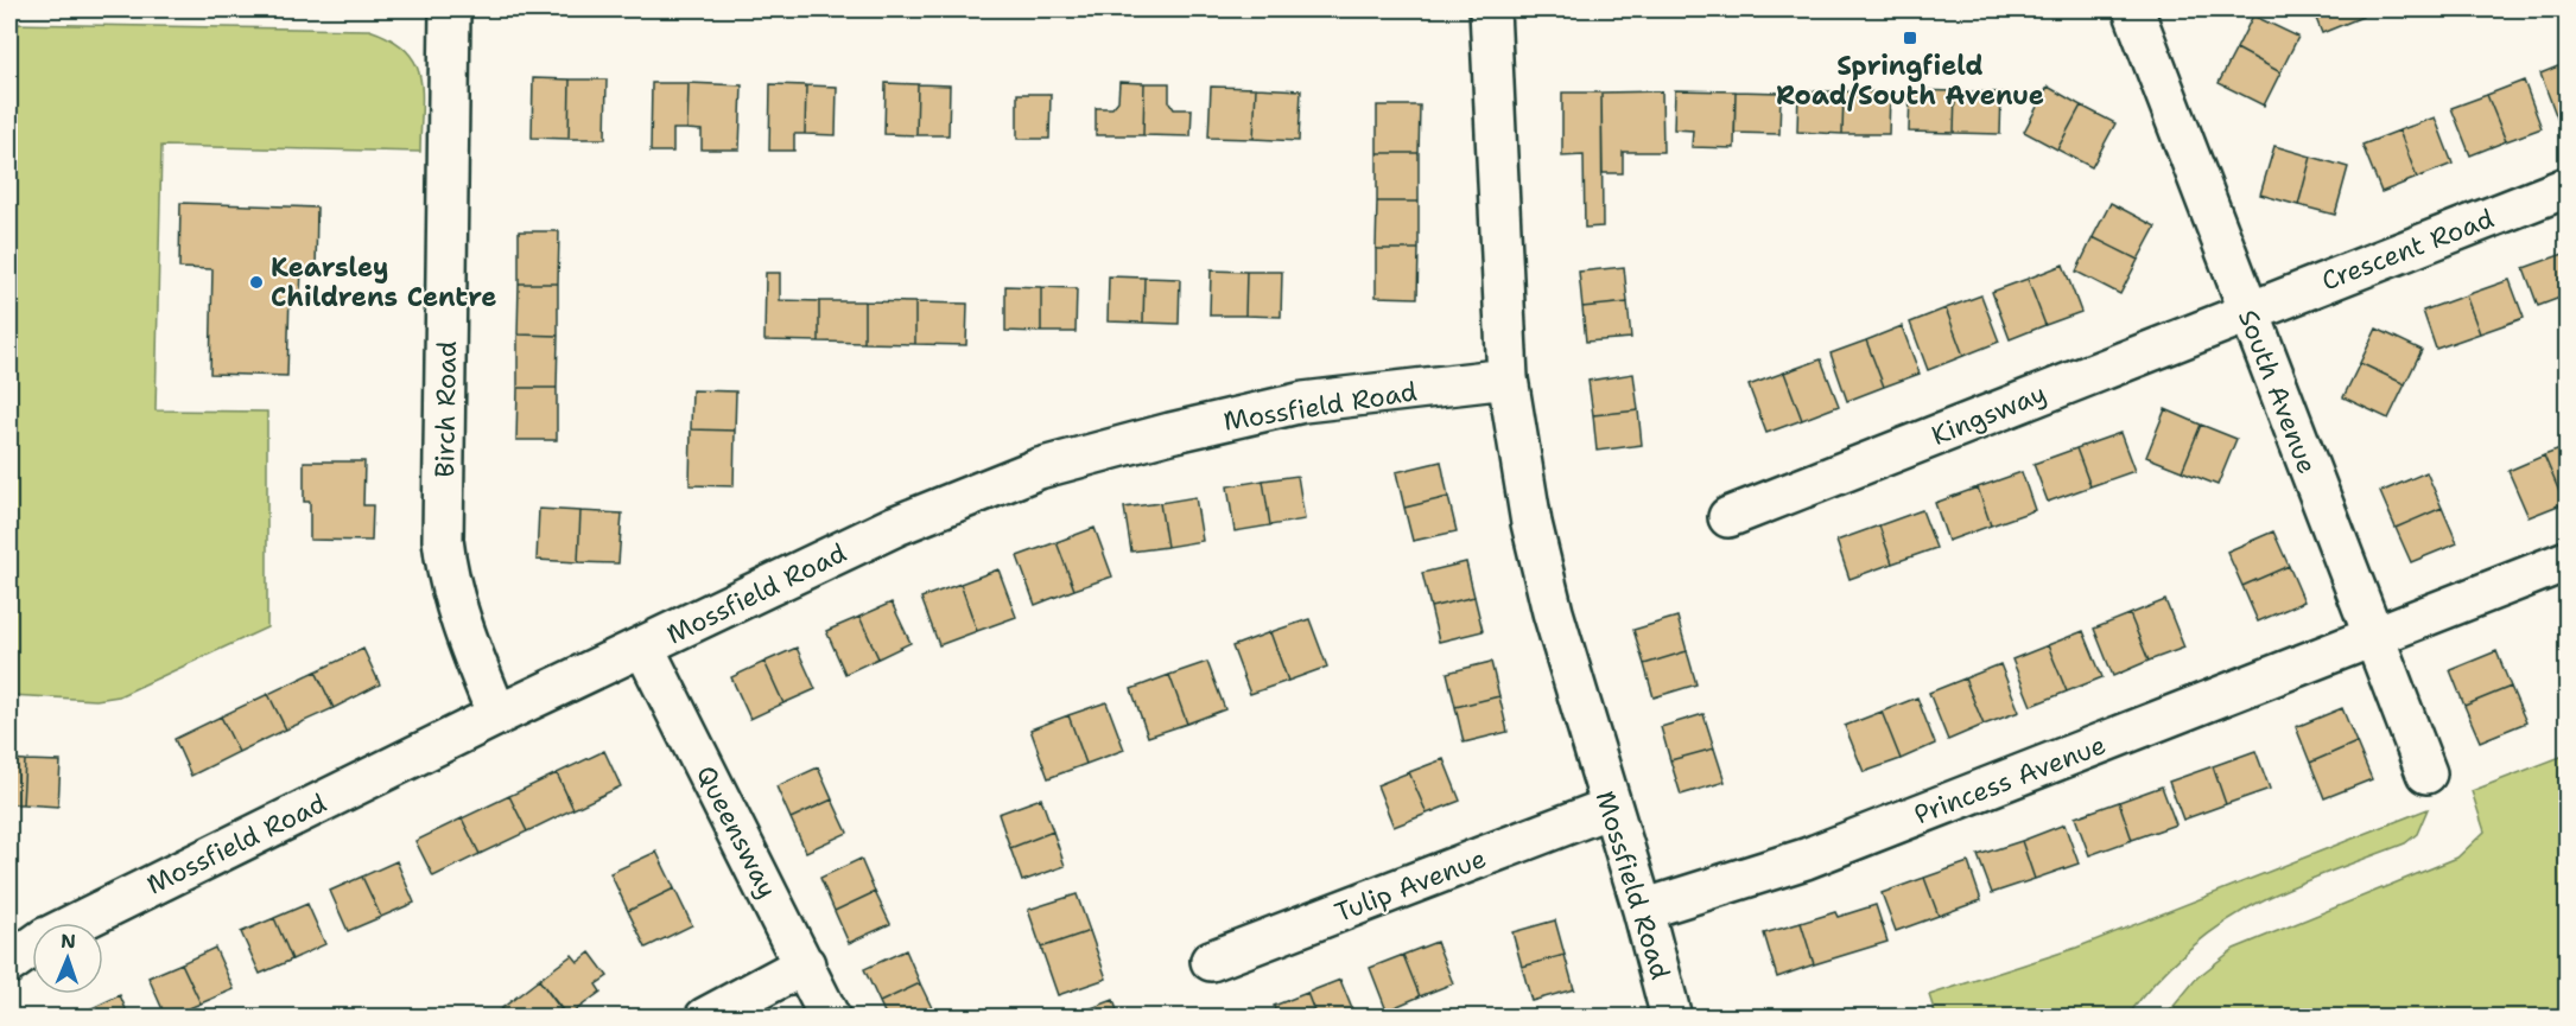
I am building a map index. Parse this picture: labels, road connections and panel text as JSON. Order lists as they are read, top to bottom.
{
  "streets": {
    "street": [
      "Crescent Road",
      "South Avenue",
      "Mossfield Road",
      "Birch Road",
      "Kingsway",
      "Princess Avenue",
      "Queensway",
      "Tulip Avenue"
    ]
  },
  "crossings": [
    ["Crescent Road", "South Avenue"],
    ["Crescent Road", "Kingsway"],
    ["South Avenue", "Kingsway"],
    ["South Avenue", "Princess Avenue"],
    ["Mossfield Road", "Birch Road"],
    ["Mossfield Road", "Princess Avenue"],
    ["Mossfield Road", "Queensway"],
    ["Mossfield Road", "Tulip Avenue"]
  ],
  "places": {
    "transit": ["Springfield Road/South Avenue"],
    "other": ["Kearsley Childrens Centre"]
  },
  "north": "top"
}
